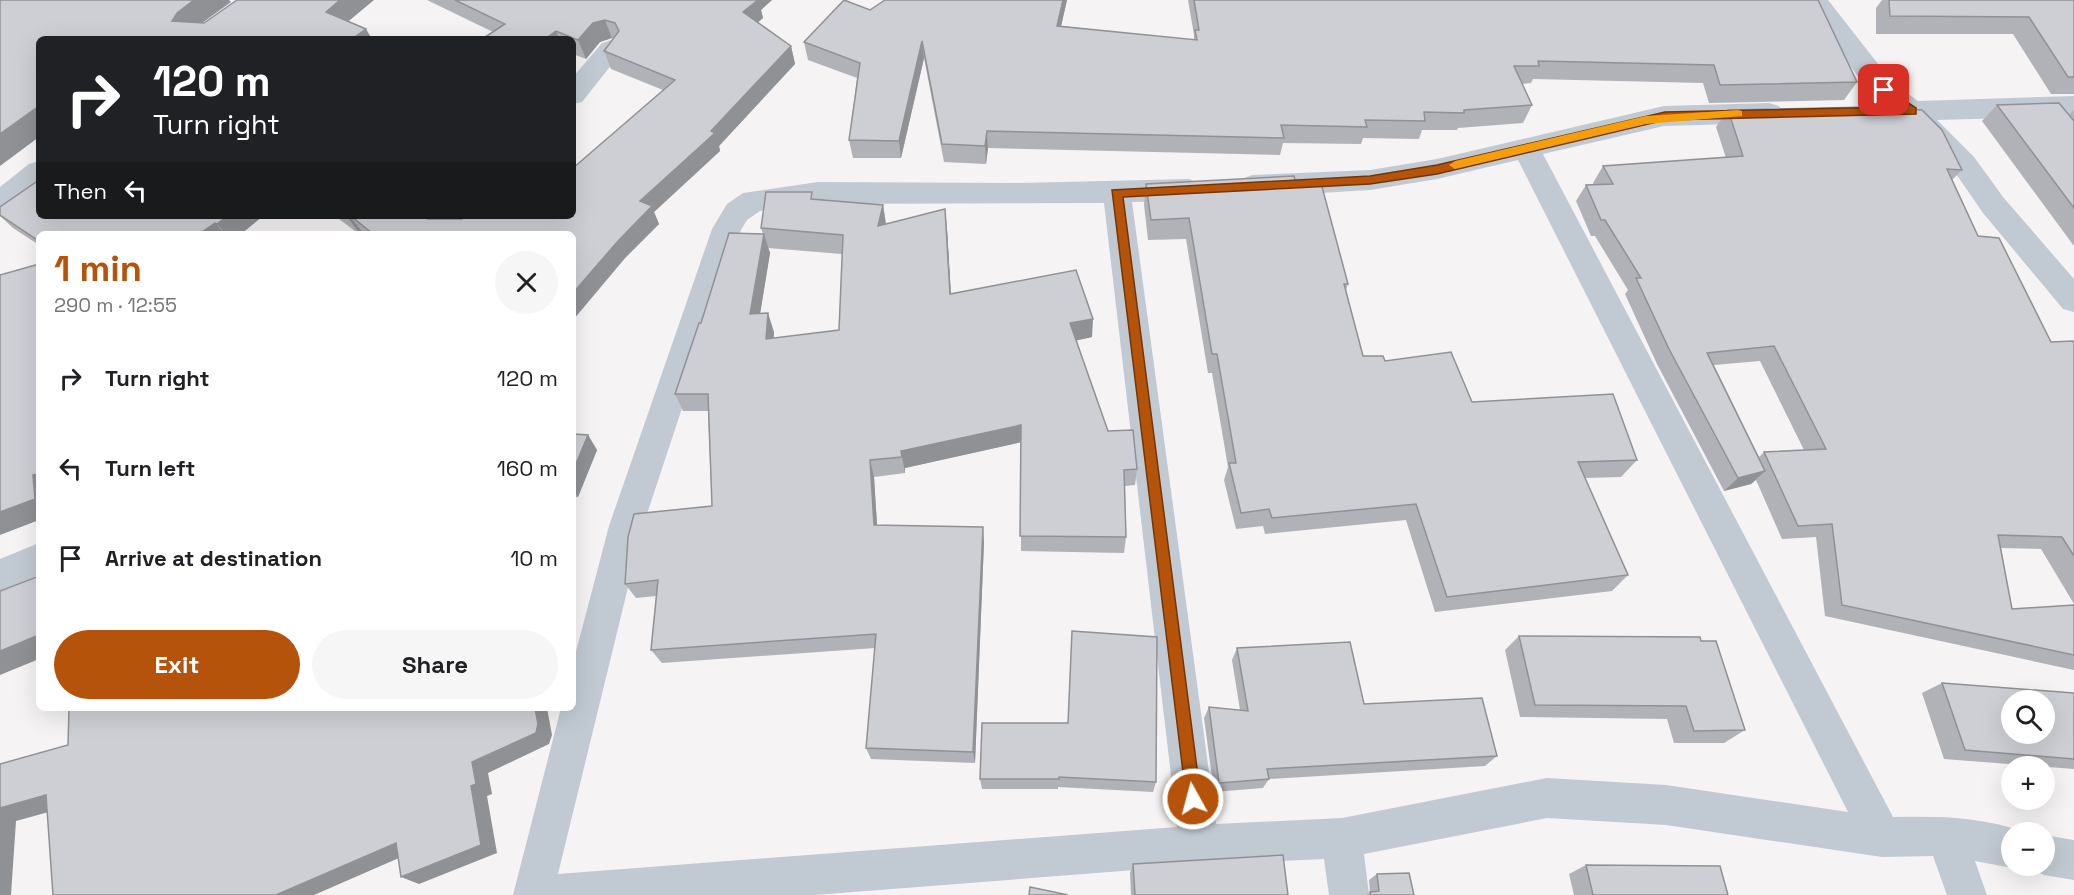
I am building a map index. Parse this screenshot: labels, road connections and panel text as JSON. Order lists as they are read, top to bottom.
{
  "page": {
    "turn": ["120 m", "Turn right"],
    "then": "Then",
    "heading": ["1 min", "290 m · 12:55"],
    "list": [
      {
        "name": "Turn right",
        "value": "120 m"
      },
      {
        "name": "Turn left",
        "value": "160 m"
      },
      {
        "name": "Arrive at destination",
        "value": "10 m"
      }
    ],
    "buttons": ["Exit", "Share"],
    "map_buttons": ["+", "−"]
  }
}
